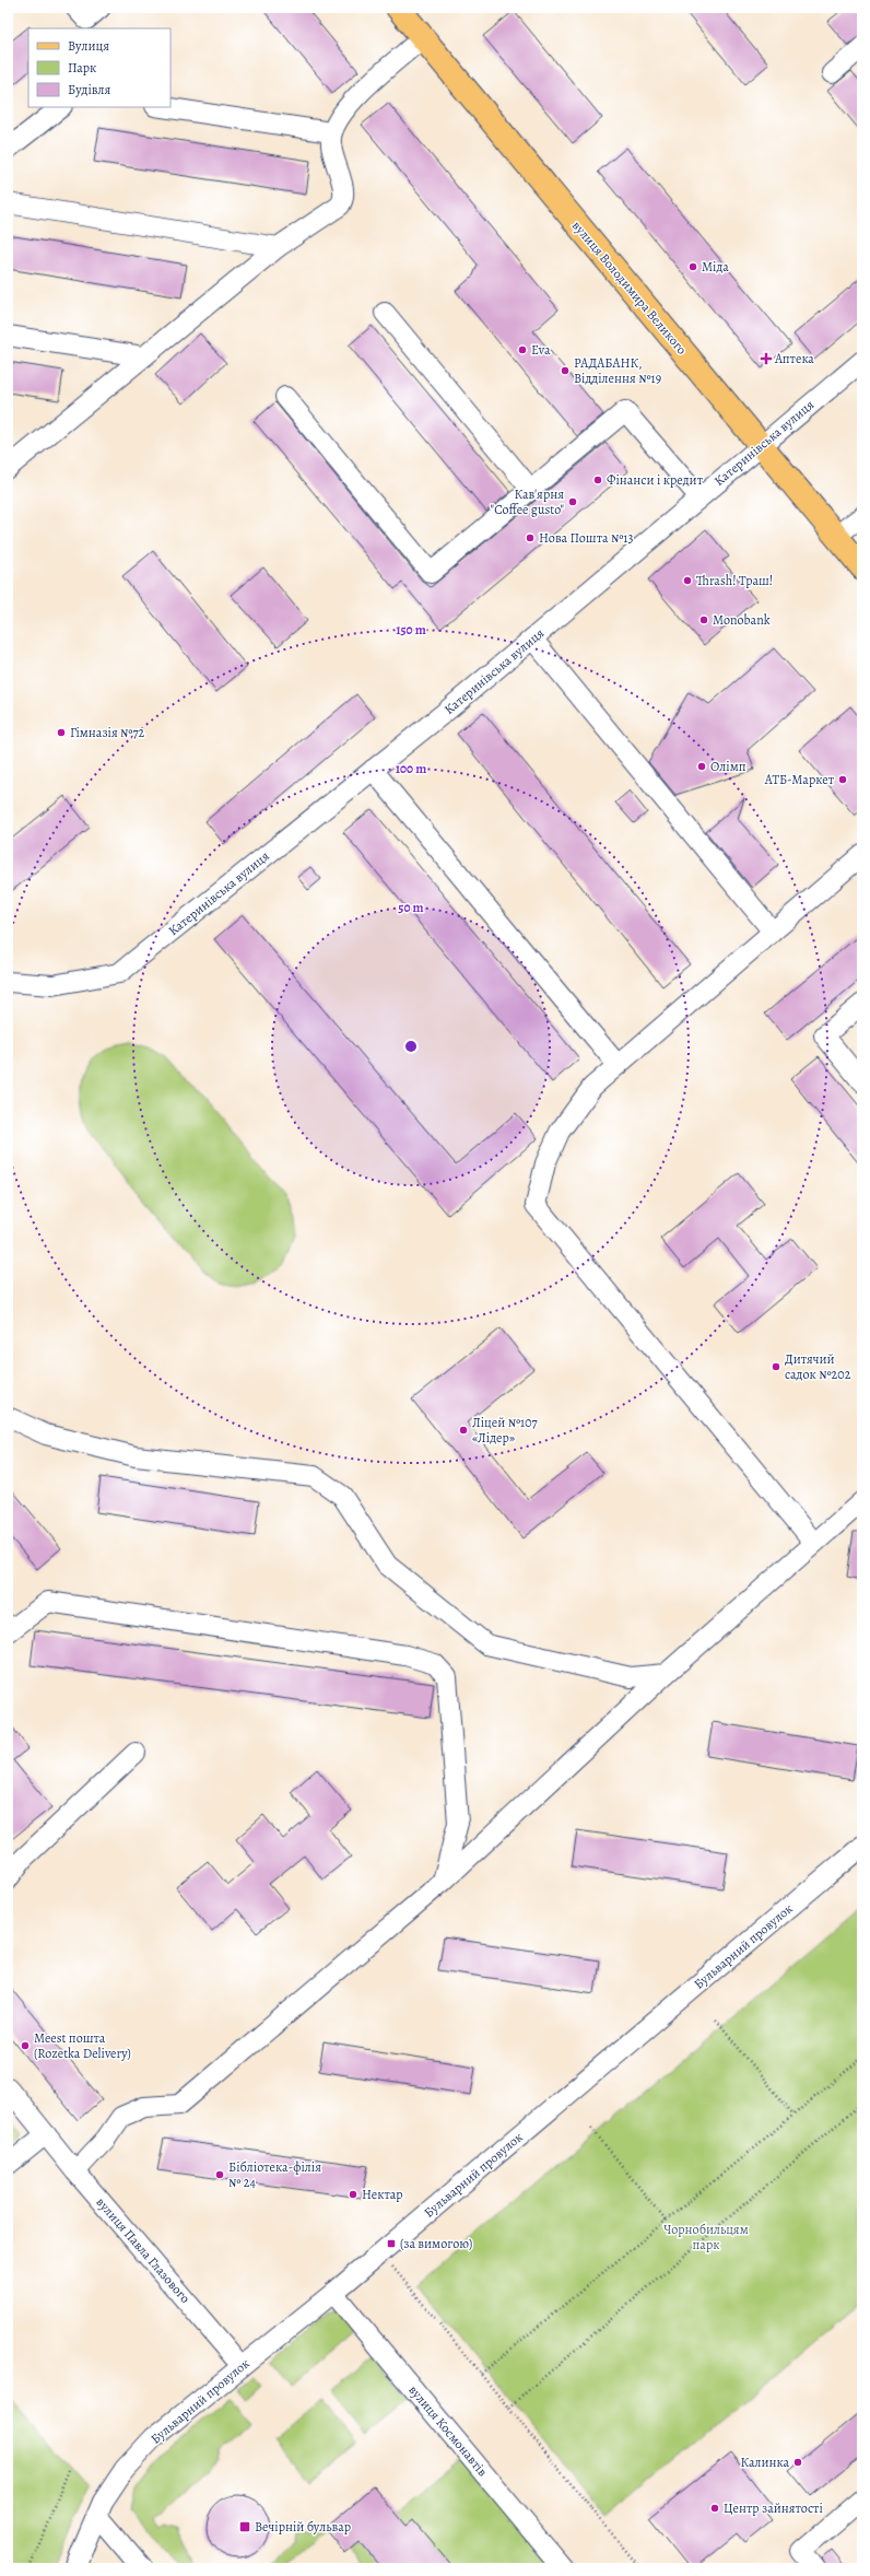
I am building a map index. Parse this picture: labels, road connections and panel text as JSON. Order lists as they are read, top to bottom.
{
  "streets": {
    "main road": ["вулиця Володимира Великого"],
    "street": [
      "Катеринівська вулиця",
      "Бульварний провулок",
      "вулиця Павла Глазового",
      "вулиця Космонавтів"
    ]
  },
  "crossings": [
    ["вулиця Володимира Великого", "Катеринівська вулиця"],
    ["Бульварний провулок", "вулиця Павла Глазового"],
    ["Бульварний провулок", "вулиця Космонавтів"]
  ],
  "parks": ["Чорнобильцям парк"],
  "places": {
    "other": [
      "Міда",
      "Eva",
      "РАДАБАНК, Відділення №19",
      "Фінанси і кредит",
      "Кав'ярня \"Coffee gusto\"",
      "Нова Пошта №13",
      "Thrash! Траш!",
      "Monobank",
      "Гімназія №72",
      "Олімп",
      "АТБ-Маркет",
      "Дитячий садок №202",
      "Ліцей №107 «Лідер»",
      "Meest пошта (Rozetka Delivery)",
      "Бібліотека-філія № 24",
      "Нектар",
      "Калинка",
      "Центр зайнятості"
    ],
    "health": ["Аптека"],
    "transit": ["(за вимогою)", "Вечірній бульвар"]
  },
  "legend": ["Вулиця", "Парк", "Будівля"],
  "rings": ["150 m", "100 m", "50 m"]
}
